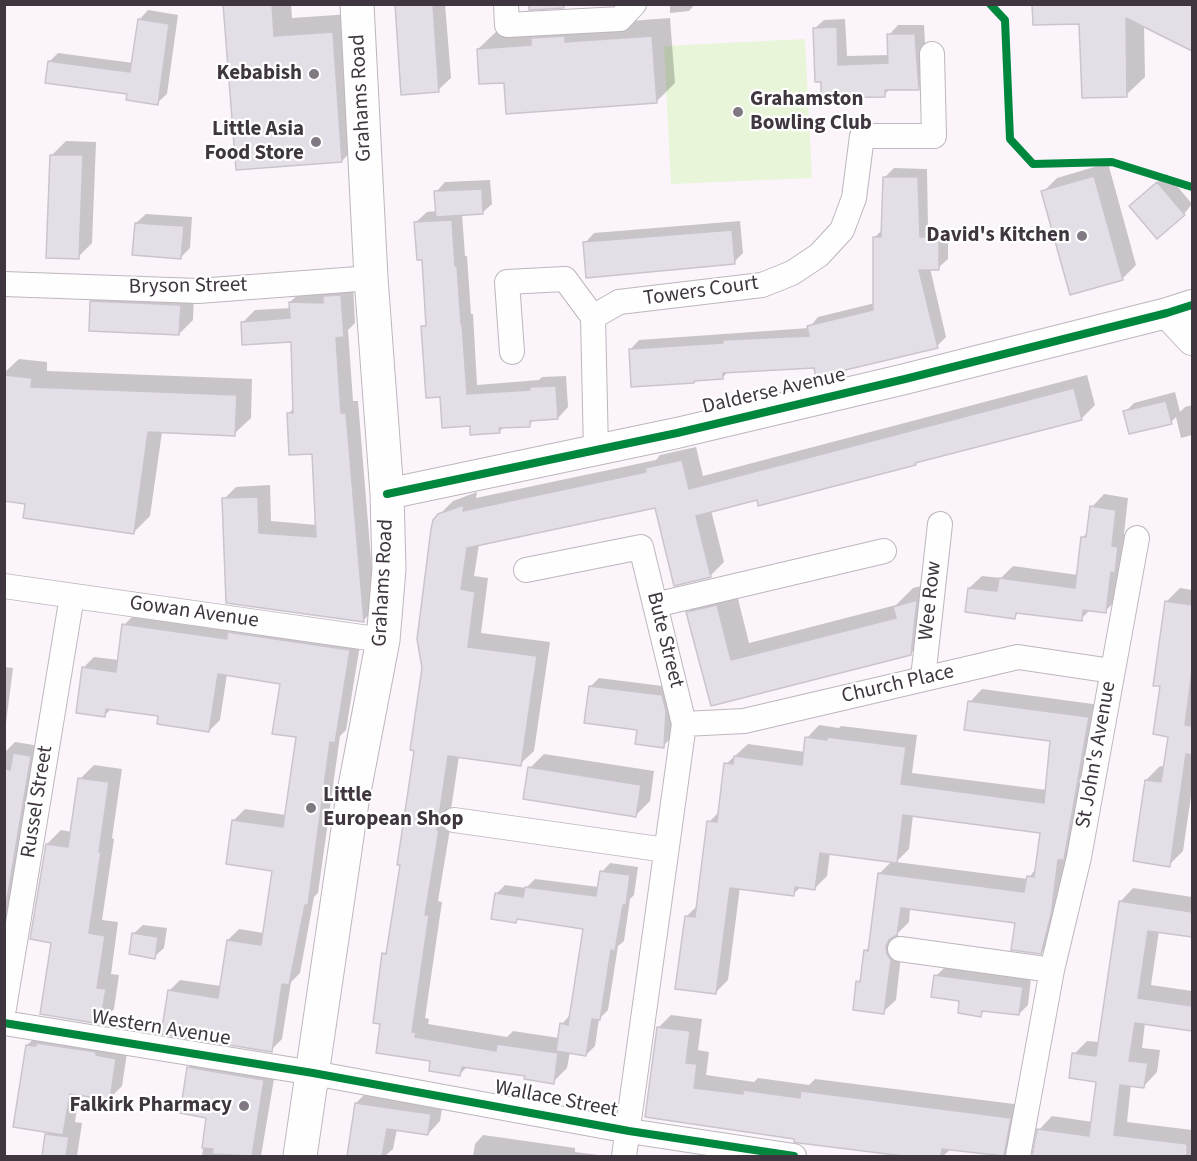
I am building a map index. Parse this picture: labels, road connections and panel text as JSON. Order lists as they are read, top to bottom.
{
  "streets": {
    "main road": ["Grahams Road"],
    "street": [
      "Bryson Street",
      "Towers Court",
      "Dalderse Avenue",
      "Wee Row",
      "Gowan Avenue",
      "Bute Street",
      "Church Place",
      "St John's Avenue",
      "Russel Street",
      "Western Avenue",
      "Wallace Street"
    ]
  },
  "crossings": [
    ["Grahams Road", "Bryson Street"],
    ["Grahams Road", "Dalderse Avenue"],
    ["Grahams Road", "Gowan Avenue"],
    ["Grahams Road", "Western Avenue"],
    ["Grahams Road", "Wallace Street"],
    ["Wee Row", "Church Place"],
    ["Gowan Avenue", "Russel Street"],
    ["Bute Street", "Church Place"],
    ["Bute Street", "Wallace Street"],
    ["Church Place", "St John's Avenue"],
    ["Western Avenue", "Wallace Street"]
  ],
  "places": [
    "Kebabish",
    "Grahamston Bowling Club",
    "Little Asia Food Store",
    "David's Kitchen",
    "Little European Shop",
    "Falkirk Pharmacy"
  ]
}
